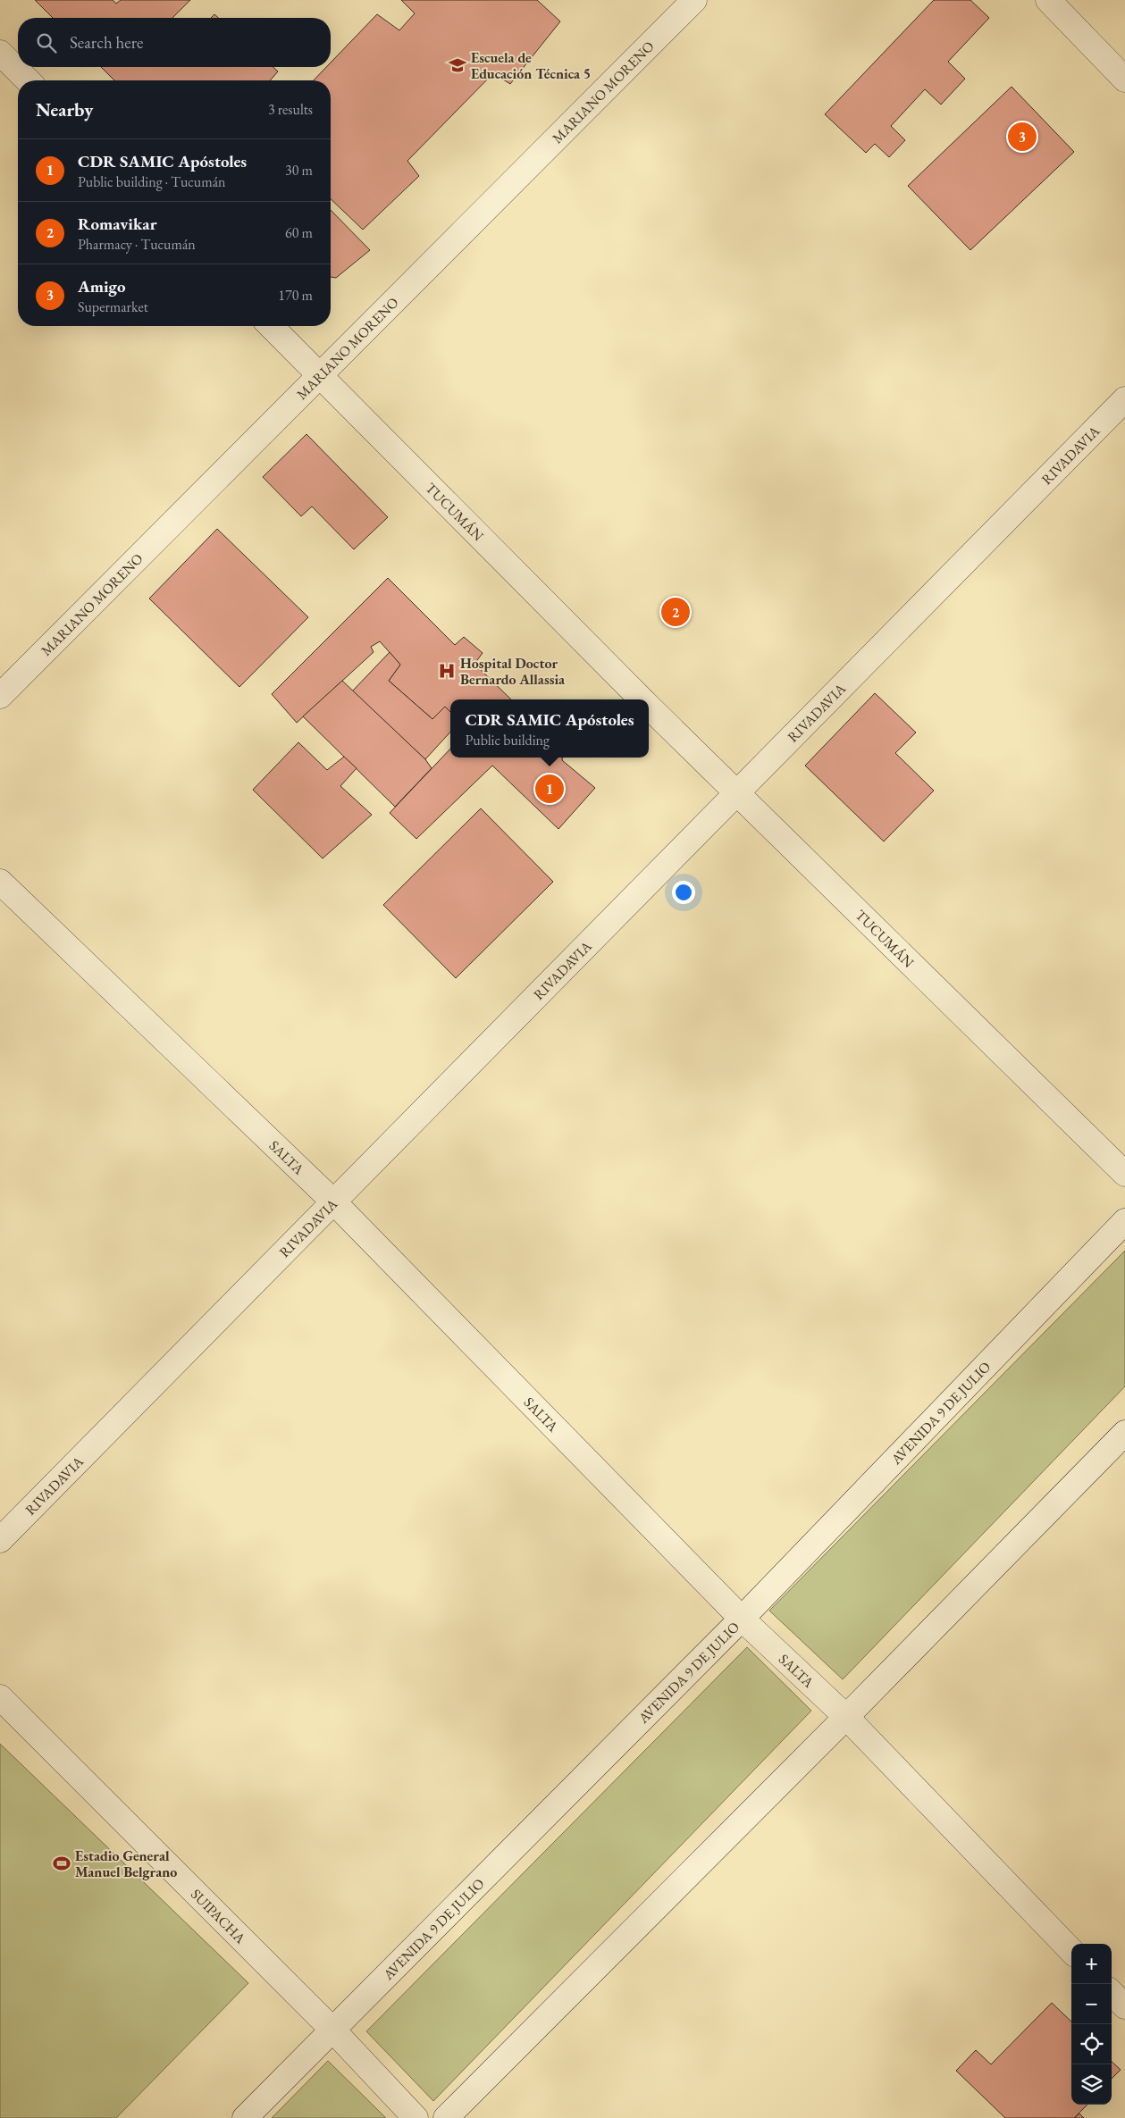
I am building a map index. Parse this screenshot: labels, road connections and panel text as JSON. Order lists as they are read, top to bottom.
{
  "streets": {
    "street": [
      "MARIANO MORENO",
      "RIVADAVIA",
      "TUCUMÁN",
      "SALTA",
      "AVENIDA 9 DE JULIO",
      "SUIPACHA"
    ]
  },
  "crossings": [
    ["MARIANO MORENO", "TUCUMÁN"],
    ["RIVADAVIA", "TUCUMÁN"],
    ["RIVADAVIA", "SALTA"],
    ["SALTA", "AVENIDA 9 DE JULIO"],
    ["AVENIDA 9 DE JULIO", "SUIPACHA"]
  ],
  "places": {
    "school or university": ["Escuela de Educación Técnica 5"],
    "hospital": ["Hospital Doctor Bernardo Allassia"],
    "sports": ["Estadio General Manuel Belgrano"]
  },
  "page": {
    "search": "Search here",
    "heading": ["Nearby", "3 results"],
    "pins": ["3", "2", "1"],
    "list": [
      {
        "mark": "1",
        "name": "CDR SAMIC Apóstoles",
        "note": "Public building · Tucumán",
        "value": "30 m"
      },
      {
        "mark": "2",
        "name": "Romavikar",
        "note": "Pharmacy · Tucumán",
        "value": "60 m"
      },
      {
        "mark": "3",
        "name": "Amigo",
        "note": "Supermarket",
        "value": "170 m"
      }
    ],
    "popup": ["CDR SAMIC Apóstoles", "Public building"],
    "map_buttons": ["+", "−"]
  }
}
